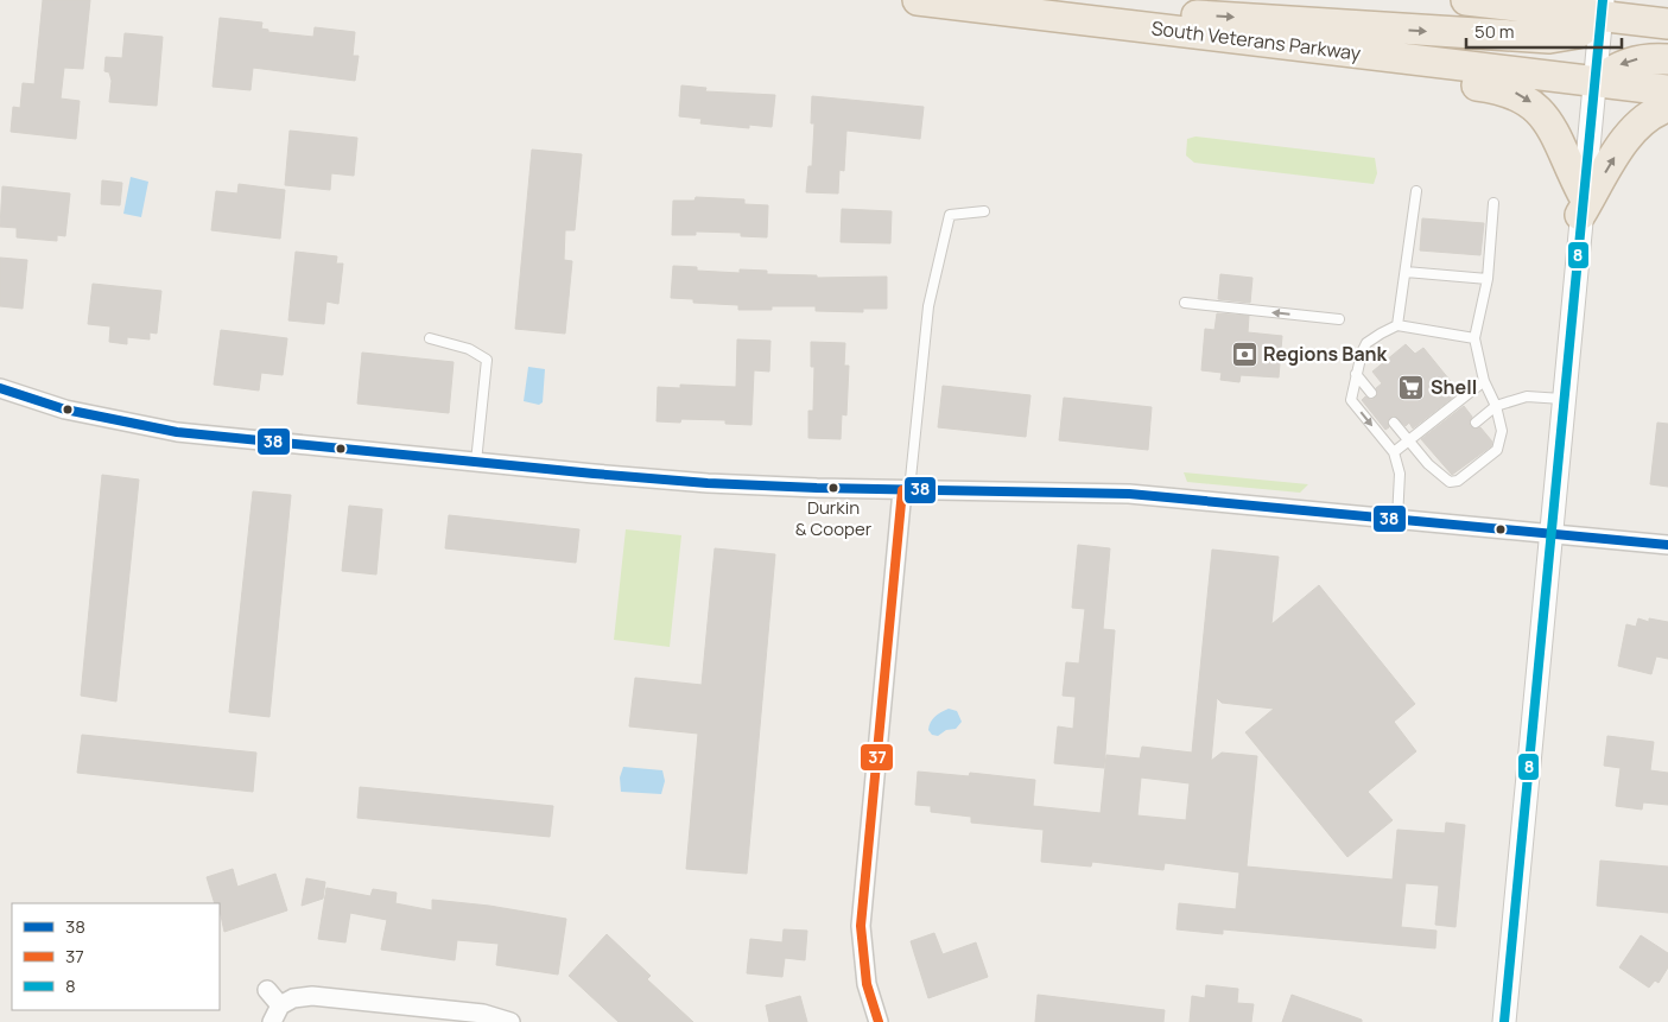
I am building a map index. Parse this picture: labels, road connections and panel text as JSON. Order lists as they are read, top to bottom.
{
  "streets": {
    "highway": ["South Veterans Parkway"]
  },
  "places": {
    "bank": ["Regions Bank"],
    "supermarket": ["Shell"],
    "other": ["Durkin & Cooper"]
  },
  "lines": ["transit line 8", "transit line 38", "transit line 37"],
  "legend": ["38", "37", "8"],
  "scale_bar": "50 m"
}
